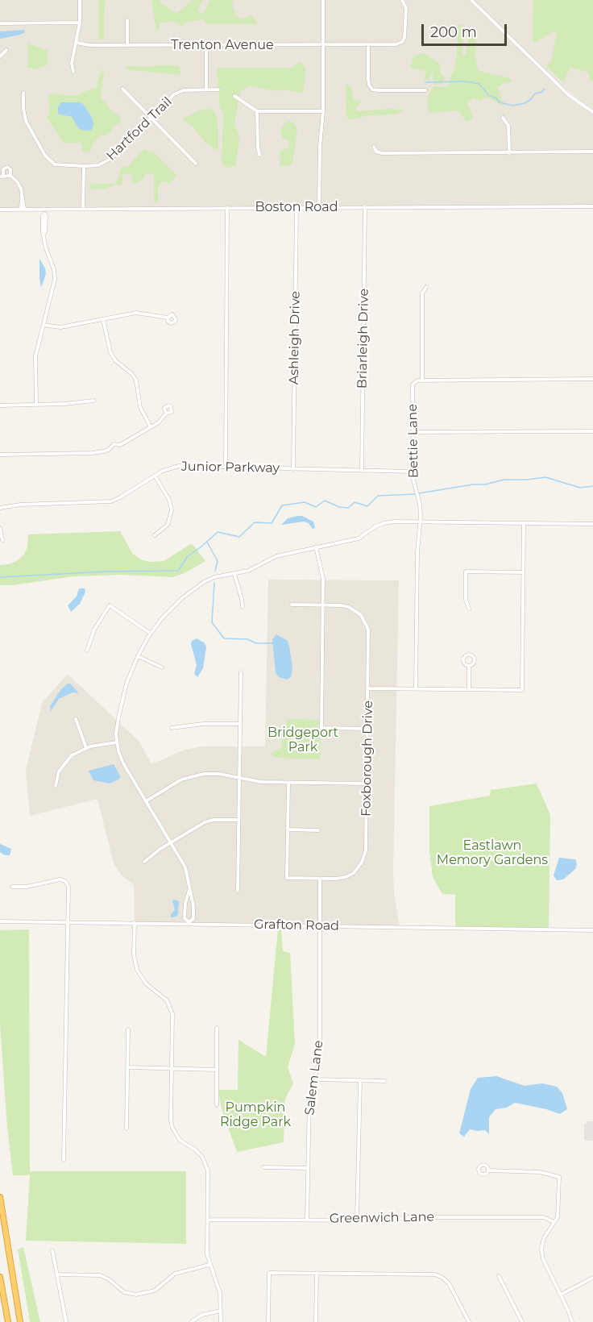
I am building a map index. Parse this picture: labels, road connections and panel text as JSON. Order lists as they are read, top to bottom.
{
  "streets": {
    "street": [
      "Trenton Avenue",
      "Hartford Trail",
      "Boston Road",
      "Ashleigh Drive",
      "Briarleigh Drive",
      "Bettie Lane",
      "Junior Parkway",
      "Foxborough Drive",
      "Grafton Road",
      "Salem Lane",
      "Greenwich Lane"
    ]
  },
  "crossings": [
    ["Boston Road", "Ashleigh Drive"],
    ["Boston Road", "Briarleigh Drive"],
    ["Ashleigh Drive", "Junior Parkway"],
    ["Briarleigh Drive", "Junior Parkway"],
    ["Bettie Lane", "Junior Parkway"],
    ["Foxborough Drive", "Salem Lane"],
    ["Grafton Road", "Salem Lane"],
    ["Salem Lane", "Greenwich Lane"]
  ],
  "parks": ["Bridgeport Park", "Eastlawn Memory Gardens", "Pumpkin Ridge Park"],
  "scale_bar": "200 m"
}
